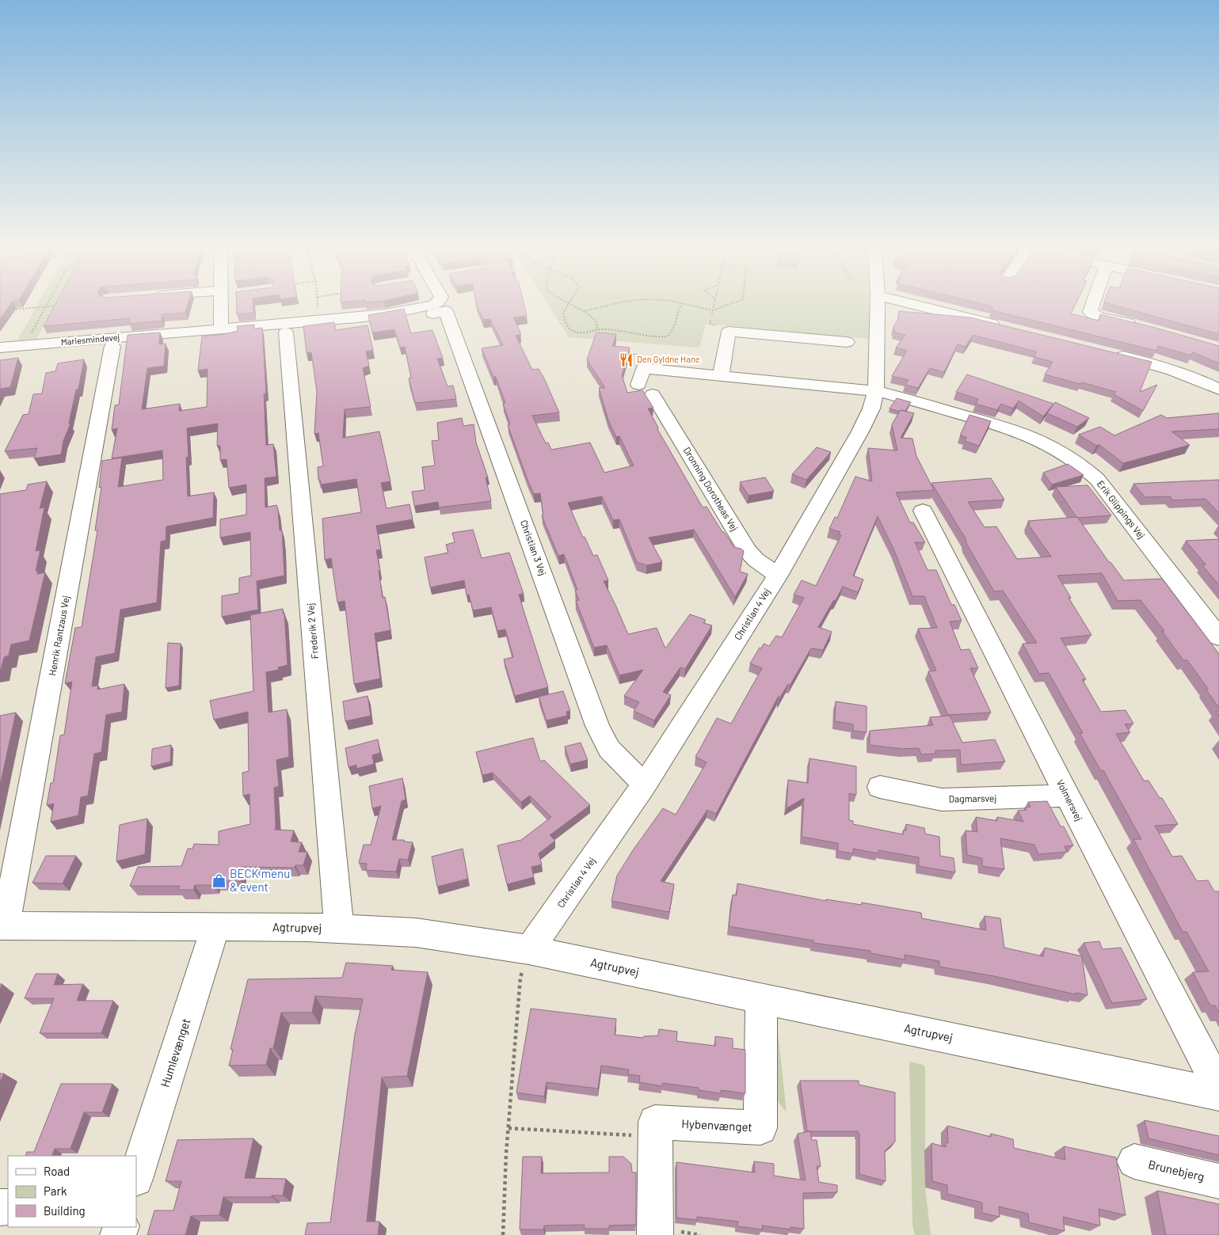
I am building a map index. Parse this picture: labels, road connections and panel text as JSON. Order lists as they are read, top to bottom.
{
  "streets": {
    "street": [
      "Mariesmindevej",
      "Dronning Dorotheas Vej",
      "Erik Glippings Vej",
      "Christian 3 Vej",
      "Christian 4 Vej",
      "Frederik 2 Vej",
      "Henrik Rantzaus Vej",
      "Dagmarsvej",
      "Volmersvej",
      "Agtrupvej",
      "Humlevænget",
      "Hybenvænget",
      "Brunebjerg"
    ]
  },
  "crossings": [
    ["Mariesmindevej", "Christian 3 Vej"],
    ["Dronning Dorotheas Vej", "Erik Glippings Vej"],
    ["Dronning Dorotheas Vej", "Christian 4 Vej"],
    ["Erik Glippings Vej", "Christian 4 Vej"],
    ["Christian 3 Vej", "Christian 4 Vej"],
    ["Christian 4 Vej", "Agtrupvej"],
    ["Frederik 2 Vej", "Agtrupvej"],
    ["Henrik Rantzaus Vej", "Agtrupvej"],
    ["Dagmarsvej", "Volmersvej"],
    ["Agtrupvej", "Humlevænget"],
    ["Agtrupvej", "Hybenvænget"]
  ],
  "places": {
    "restaurant": ["Den Gyldne Hane"],
    "shop": ["BECK menu & event"]
  },
  "legend": ["Road", "Park", "Building"]
}
